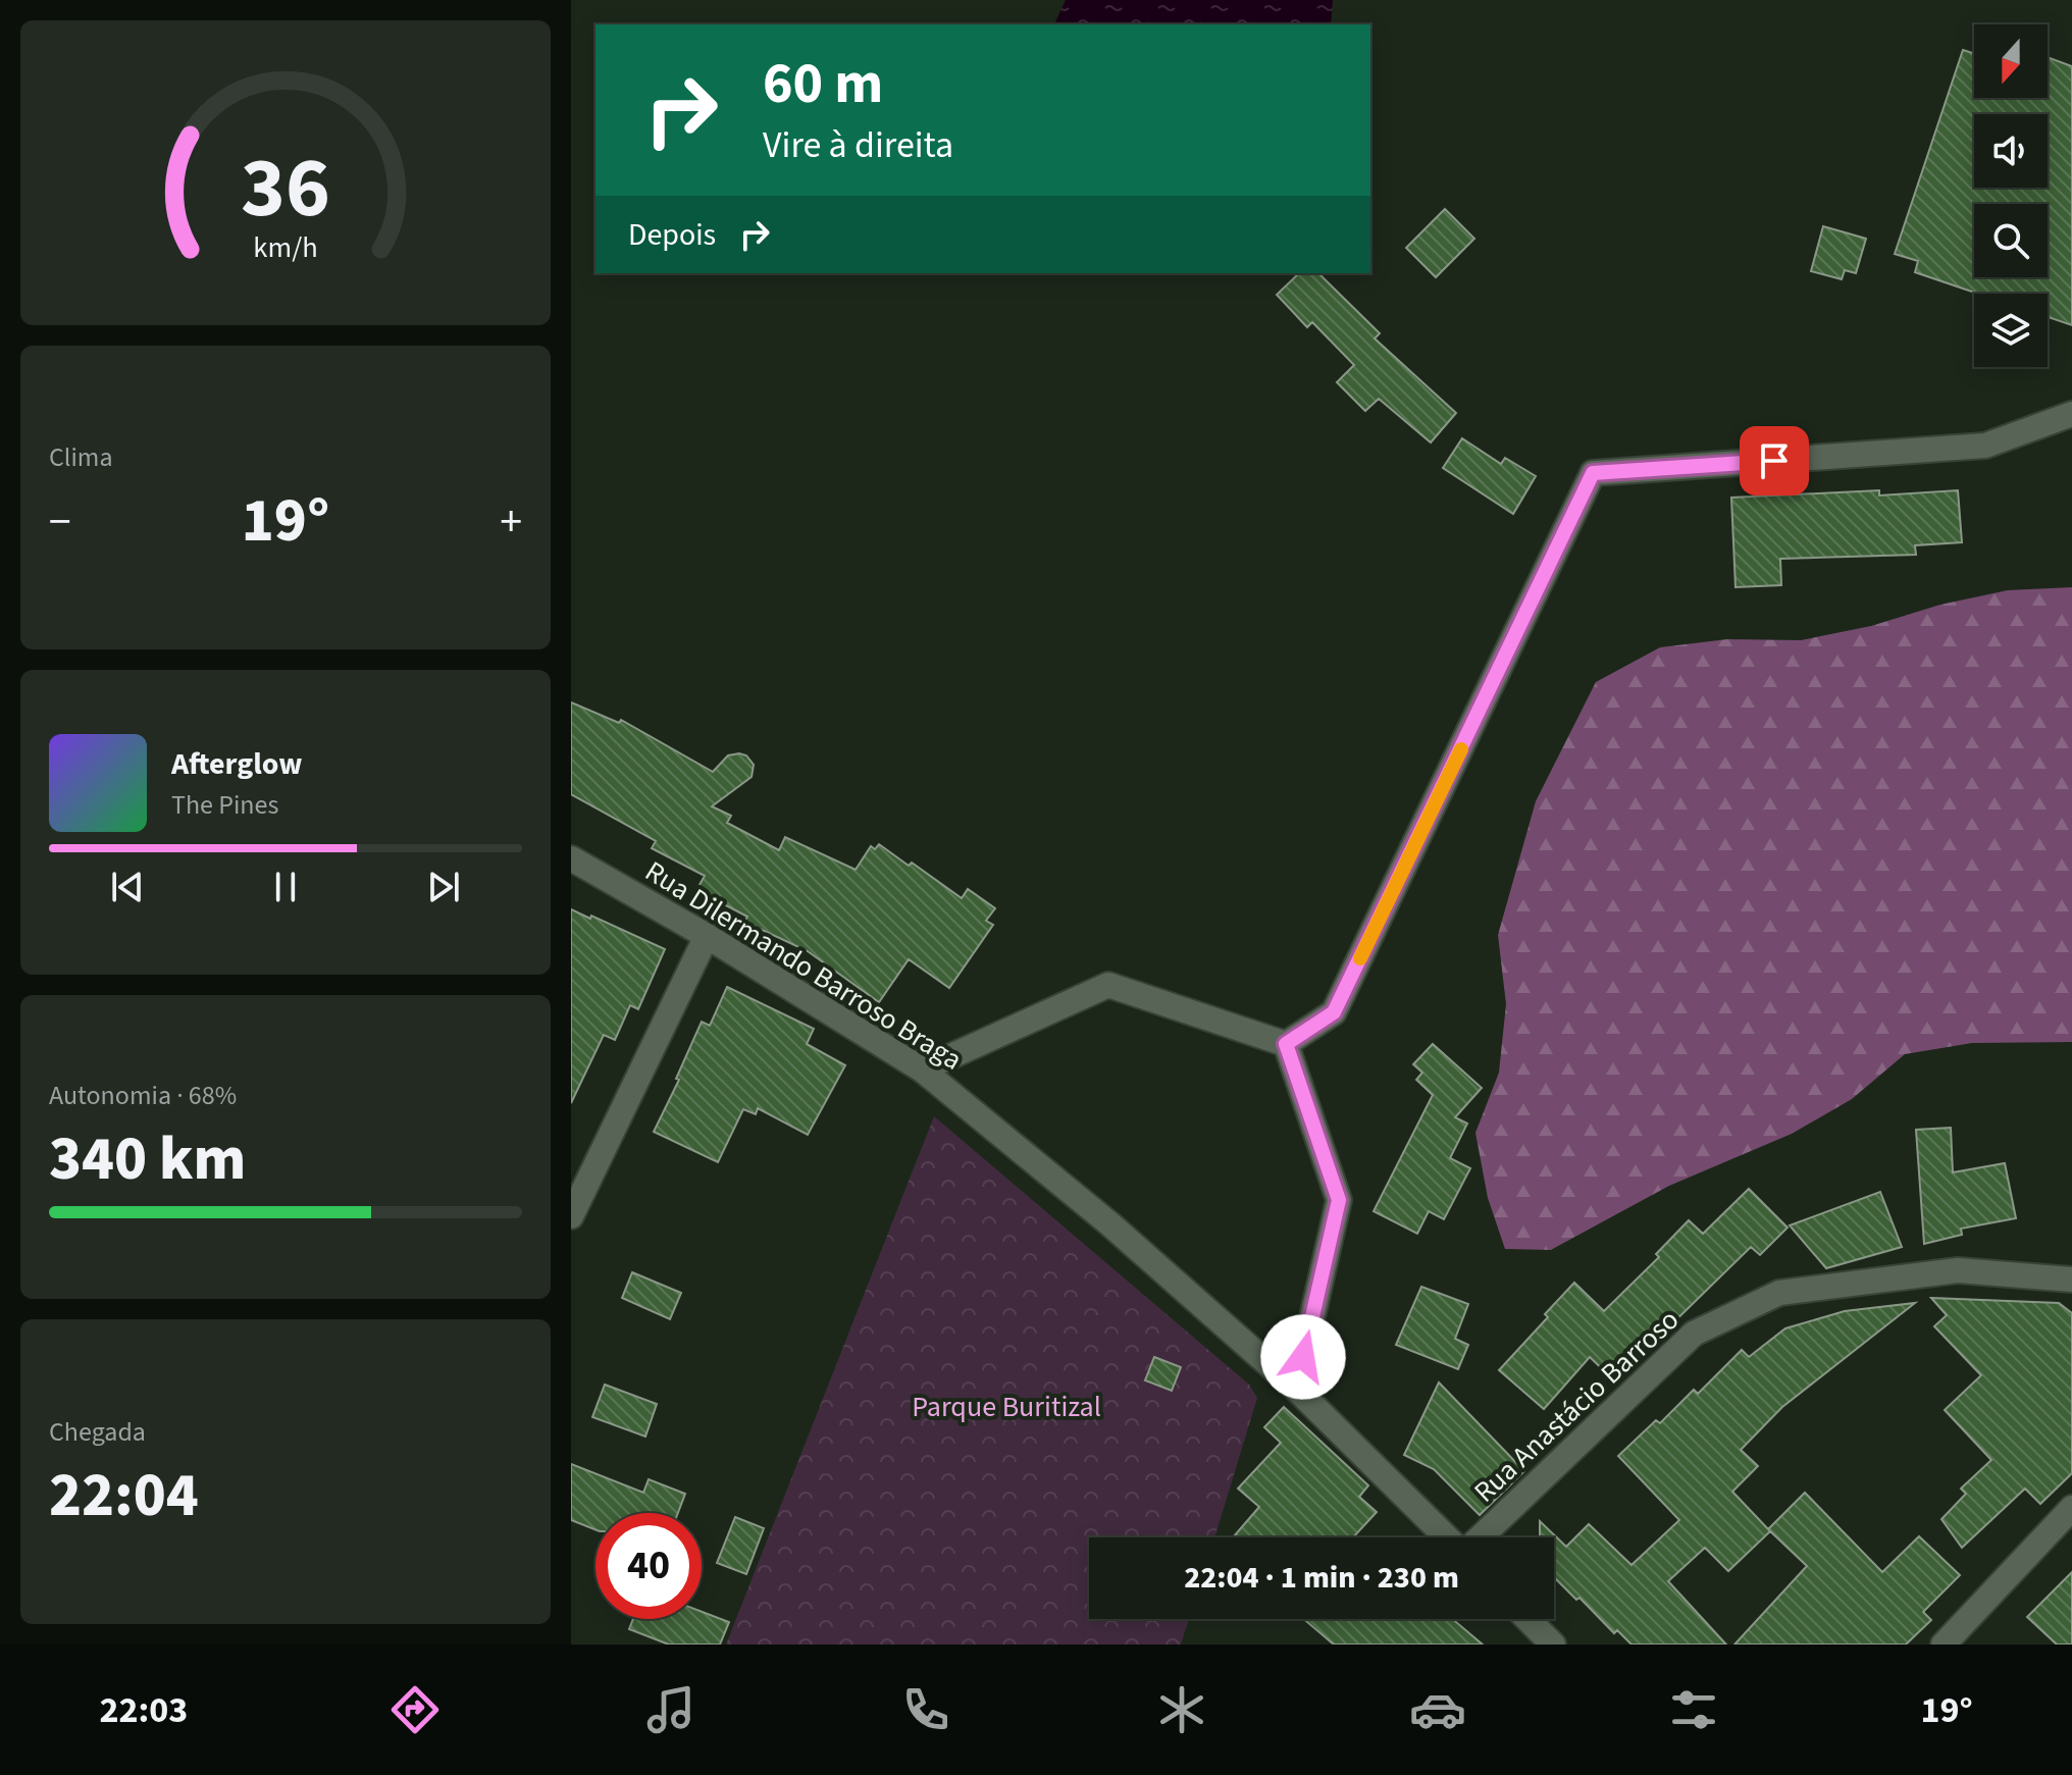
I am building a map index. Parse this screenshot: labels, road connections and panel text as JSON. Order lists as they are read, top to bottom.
{
  "streets": {
    "street": ["Rua Dilermando Barroso Braga", "Rua Anastácio Barroso"]
  },
  "parks": ["Parque Buritizal"],
  "north": "bottom",
  "page": {
    "turn": ["60 m", "Vire à direita"],
    "then": "Depois",
    "tile": [
      "Clima",
      ["Autonomia · 68%", "340 km"],
      ["Chegada", "22:04"]
    ],
    "heat": ["−", "19°", "+"],
    "song": ["Afterglow", "The Pines"],
    "limit": "40",
    "trip": "22:04 · 1 min · 230 m",
    "tabs": ["22:03", "19°"],
    "gauge": ["36", "km/h"]
  }
}
